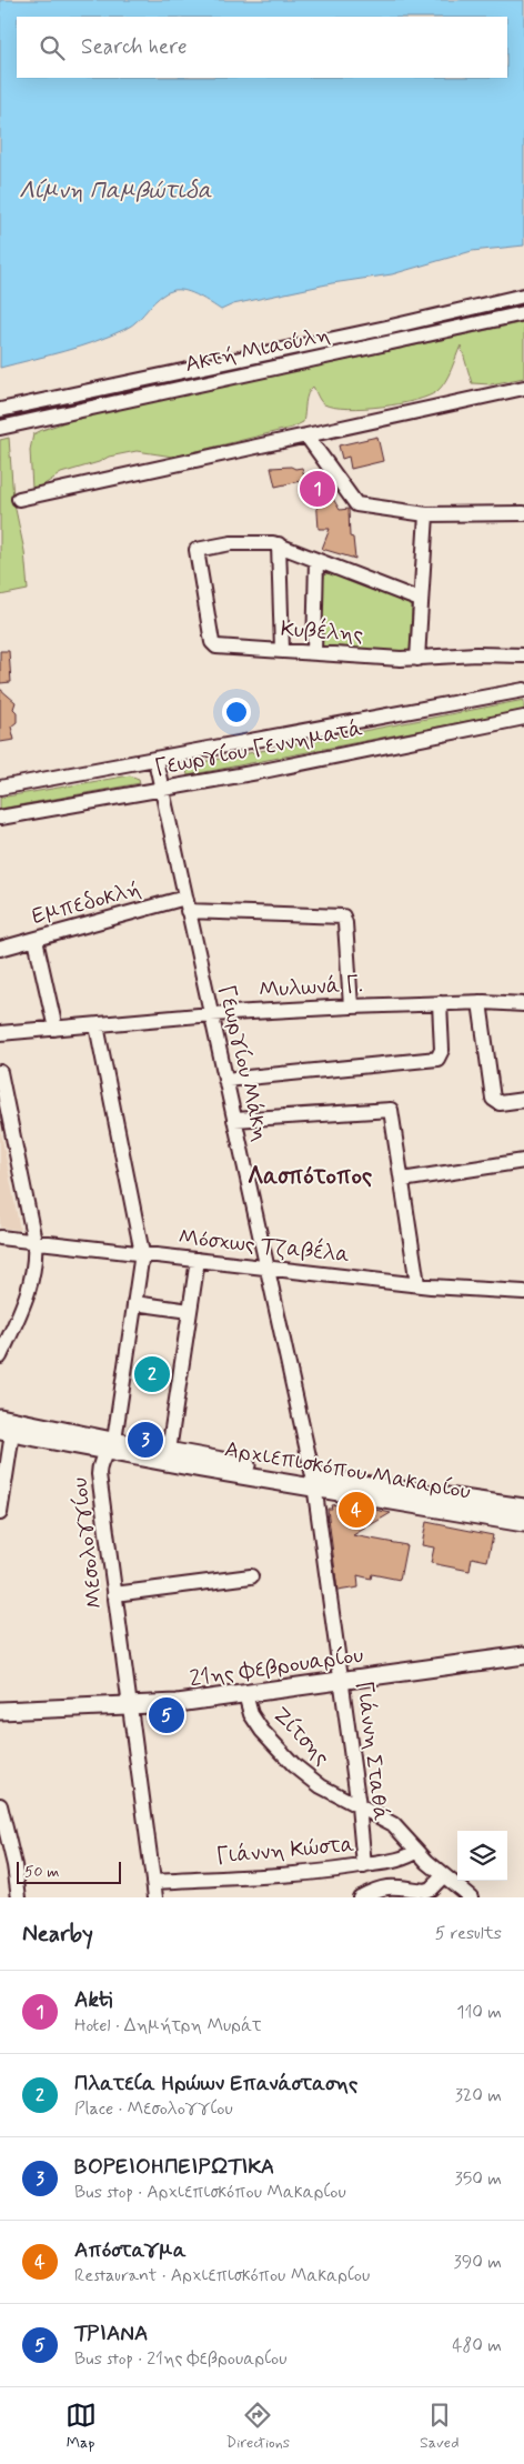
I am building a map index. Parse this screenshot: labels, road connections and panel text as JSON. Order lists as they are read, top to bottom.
{
  "streets": {
    "main road": ["Αρχιεπισκόπου Μακαρίου", "21ης Φεβρουαρίου"],
    "street": [
      "Ακτή Μιαούλη",
      "Κυβέλης",
      "Γεωργίου Γεννηματά",
      "Εμπεδοκλή",
      "Μυλωνά Γ.",
      "Γεωργίου Μάκη",
      "Μόσχως Τζαβέλα",
      "Μεσολογγίου",
      "Ζίτσης",
      "Γιάννη Σταθά",
      "Γιάννη Κώστα"
    ]
  },
  "crossings": [
    ["Γεωργίου Γεννηματά", "Γεωργίου Μάκη"],
    ["Εμπεδοκλή", "Μυλωνά Γ."],
    ["Εμπεδοκλή", "Γεωργίου Μάκη"],
    ["Μυλωνά Γ.", "Γεωργίου Μάκη"],
    ["Μυλωνά Γ.", "Μεσολογγίου"],
    ["Γεωργίου Μάκη", "Μόσχως Τζαβέλα"],
    ["Γεωργίου Μάκη", "Αρχιεπισκόπου Μακαρίου"],
    ["Γεωργίου Μάκη", "Γιάννη Σταθά"],
    ["Μόσχως Τζαβέλα", "Μεσολογγίου"],
    ["Αρχιεπισκόπου Μακαρίου", "Μεσολογγίου"],
    ["Αρχιεπισκόπου Μακαρίου", "Γιάννη Σταθά"],
    ["Μεσολογγίου", "21ης Φεβρουαρίου"],
    ["Μεσολογγίου", "Γιάννη Κώστα"],
    ["21ης Φεβρουαρίου", "Ζίτσης"],
    ["21ης Φεβρουαρίου", "Γιάννη Σταθά"],
    ["Ζίτσης", "Γιάννη Σταθά"],
    ["Ζίτσης", "Γιάννη Κώστα"],
    ["Γιάννη Σταθά", "Γιάννη Κώστα"]
  ],
  "districts": ["Λασπότοπος"],
  "water": ["Λίμνη Παμβώτιδα"],
  "scale_bar": "50 m",
  "page": {
    "search": "Search here",
    "pins": [
      "1",
      "2",
      "3",
      "4",
      "5"
    ],
    "scale": "50 m",
    "heading": ["Nearby", "5 results"],
    "list": [
      {
        "mark": "1",
        "name": "Akti",
        "note": "Hotel · Δημήτρη Μυράτ",
        "value": "110 m"
      },
      {
        "mark": "2",
        "name": "Πλατεία Ηρώων Επανάστασης",
        "note": "Place · Μεσολογγίου",
        "value": "320 m"
      },
      {
        "mark": "3",
        "name": "ΒΟΡΕΙΟΗΠΕΙΡΩΤΙΚΑ",
        "note": "Bus stop · Αρχιεπισκόπου Μακαρίου",
        "value": "350 m"
      },
      {
        "mark": "4",
        "name": "Απόσταγμα",
        "note": "Restaurant · Αρχιεπισκόπου Μακαρίου",
        "value": "390 m"
      },
      {
        "mark": "5",
        "name": "ΤΡΙΑΝΑ",
        "note": "Bus stop · 21ης Φεβρουαρίου",
        "value": "480 m"
      }
    ],
    "nav": ["Map", "Directions", "Saved"]
  }
}
